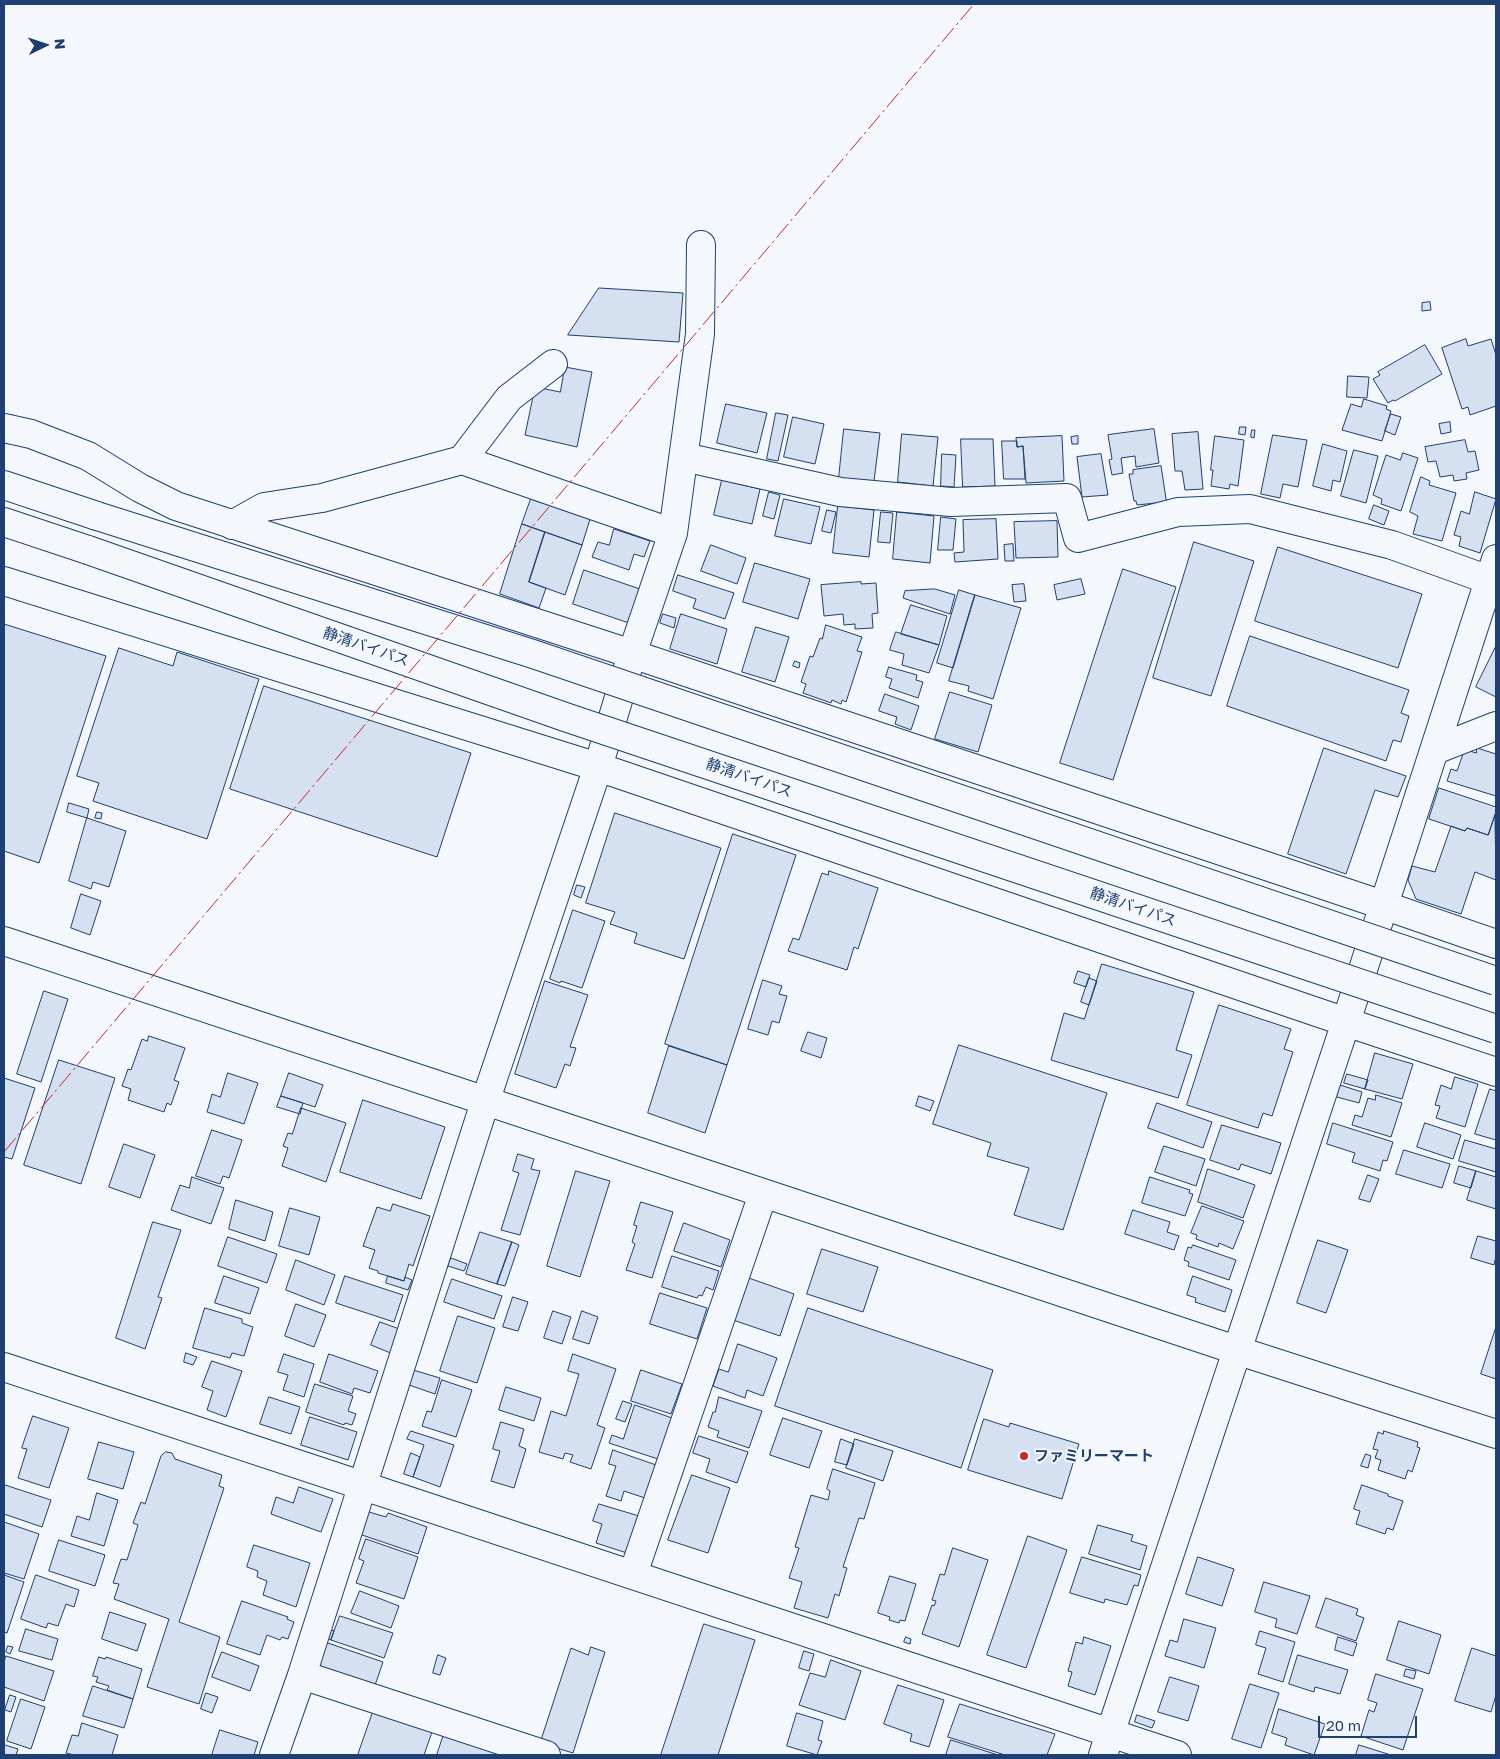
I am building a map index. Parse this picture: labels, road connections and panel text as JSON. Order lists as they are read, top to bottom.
{
  "streets": {
    "main road": ["静清バイパス"]
  },
  "places": ["ファミリーマート"],
  "scale_bar": "20 m",
  "north": "right"
}
